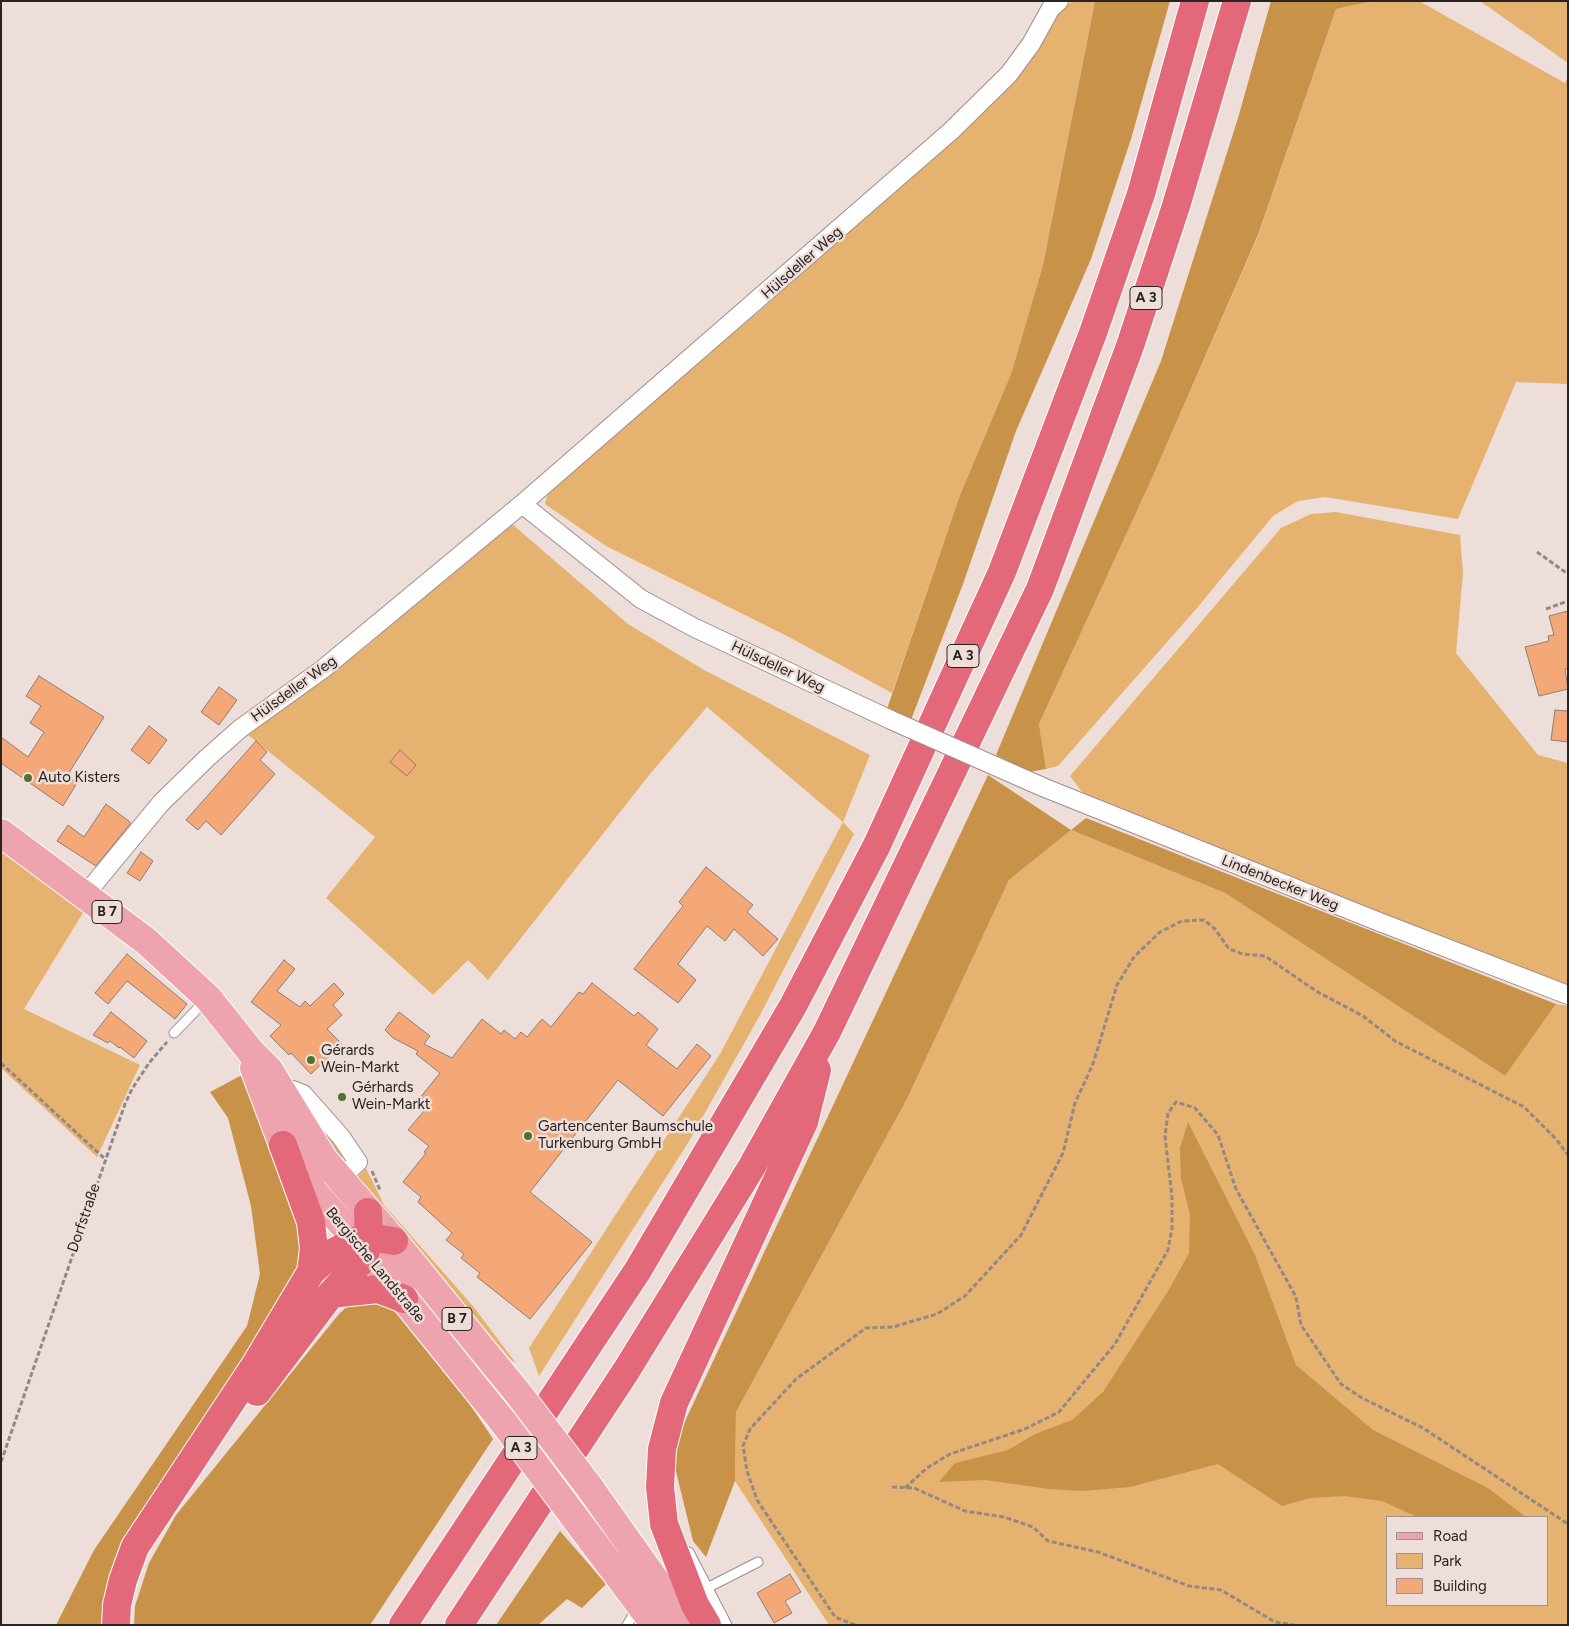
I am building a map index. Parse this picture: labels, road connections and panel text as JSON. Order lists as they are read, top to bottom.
{
  "streets": {
    "highway": ["A 3"],
    "main road": ["B 7", "Bergische Landstraße"],
    "street": ["Hülsdeller Weg", "Lindenbecker Weg"],
    "path": ["Dorfstraße"]
  },
  "crossings": [
    ["Hülsdeller Weg", "Lindenbecker Weg"],
    ["Hülsdeller Weg", "Bergische Landstraße"]
  ],
  "places": [
    "Auto Kisters",
    "Gérards Wein-Markt",
    "Gérhards Wein-Markt",
    "Gartencenter Baumschule Turkenburg GmbH"
  ],
  "legend": ["Road", "Park", "Building"]
}
